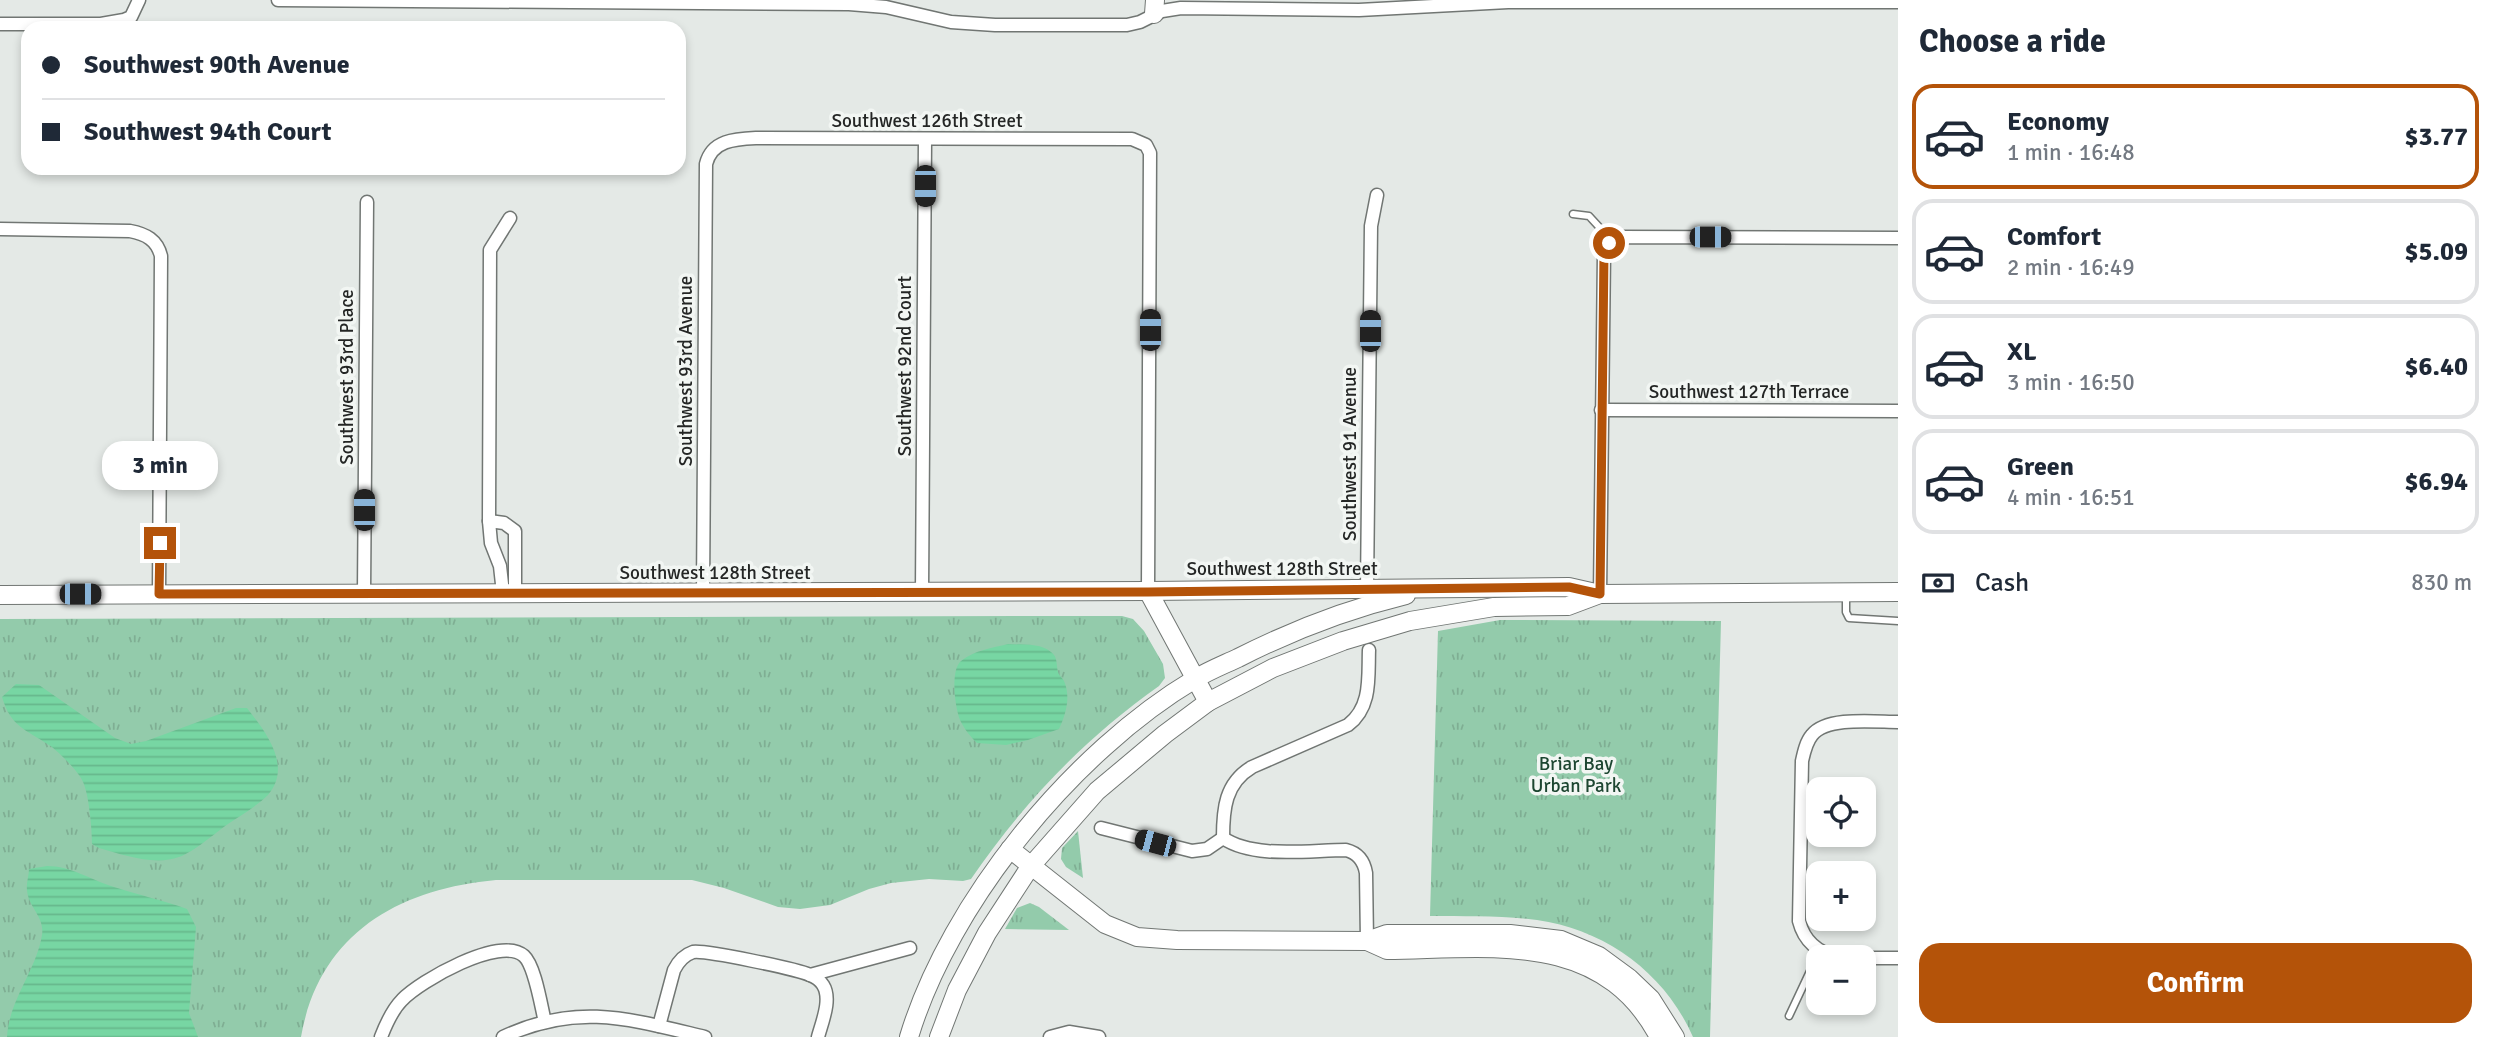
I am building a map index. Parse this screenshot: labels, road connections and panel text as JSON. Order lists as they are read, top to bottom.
{
  "streets": {
    "street": [
      "Southwest 126th Street",
      "Southwest 92nd Court",
      "Southwest 93rd Avenue",
      "Southwest 93rd Place",
      "Southwest 127th Terrace",
      "Southwest 91 Avenue",
      "Southwest 128th Street"
    ]
  },
  "crossings": [
    ["Southwest 126th Street", "Southwest 92nd Court"],
    ["Southwest 126th Street", "Southwest 93rd Avenue"],
    ["Southwest 126th Street", "Southwest 128th Street"],
    ["Southwest 92nd Court", "Southwest 128th Street"],
    ["Southwest 93rd Avenue", "Southwest 128th Street"],
    ["Southwest 93rd Place", "Southwest 128th Street"],
    ["Southwest 91 Avenue", "Southwest 128th Street"]
  ],
  "parks": ["Briar Bay Urban Park"],
  "page": {
    "heading": "Choose a ride",
    "banner": ["Southwest 90th Avenue", "Southwest 94th Court"],
    "list": [
      {
        "name": "Economy",
        "note": "1 min · 16:48",
        "value": "$3.77"
      },
      {
        "name": "Comfort",
        "note": "2 min · 16:49",
        "value": "$5.09"
      },
      {
        "name": "XL",
        "note": "3 min · 16:50",
        "value": "$6.40"
      },
      {
        "name": "Green",
        "note": "4 min · 16:51",
        "value": "$6.94"
      }
    ],
    "bubble": "3 min",
    "pay": ["Cash", "830 m"],
    "map_buttons": ["+", "−"],
    "buttons": "Confirm"
  }
}
